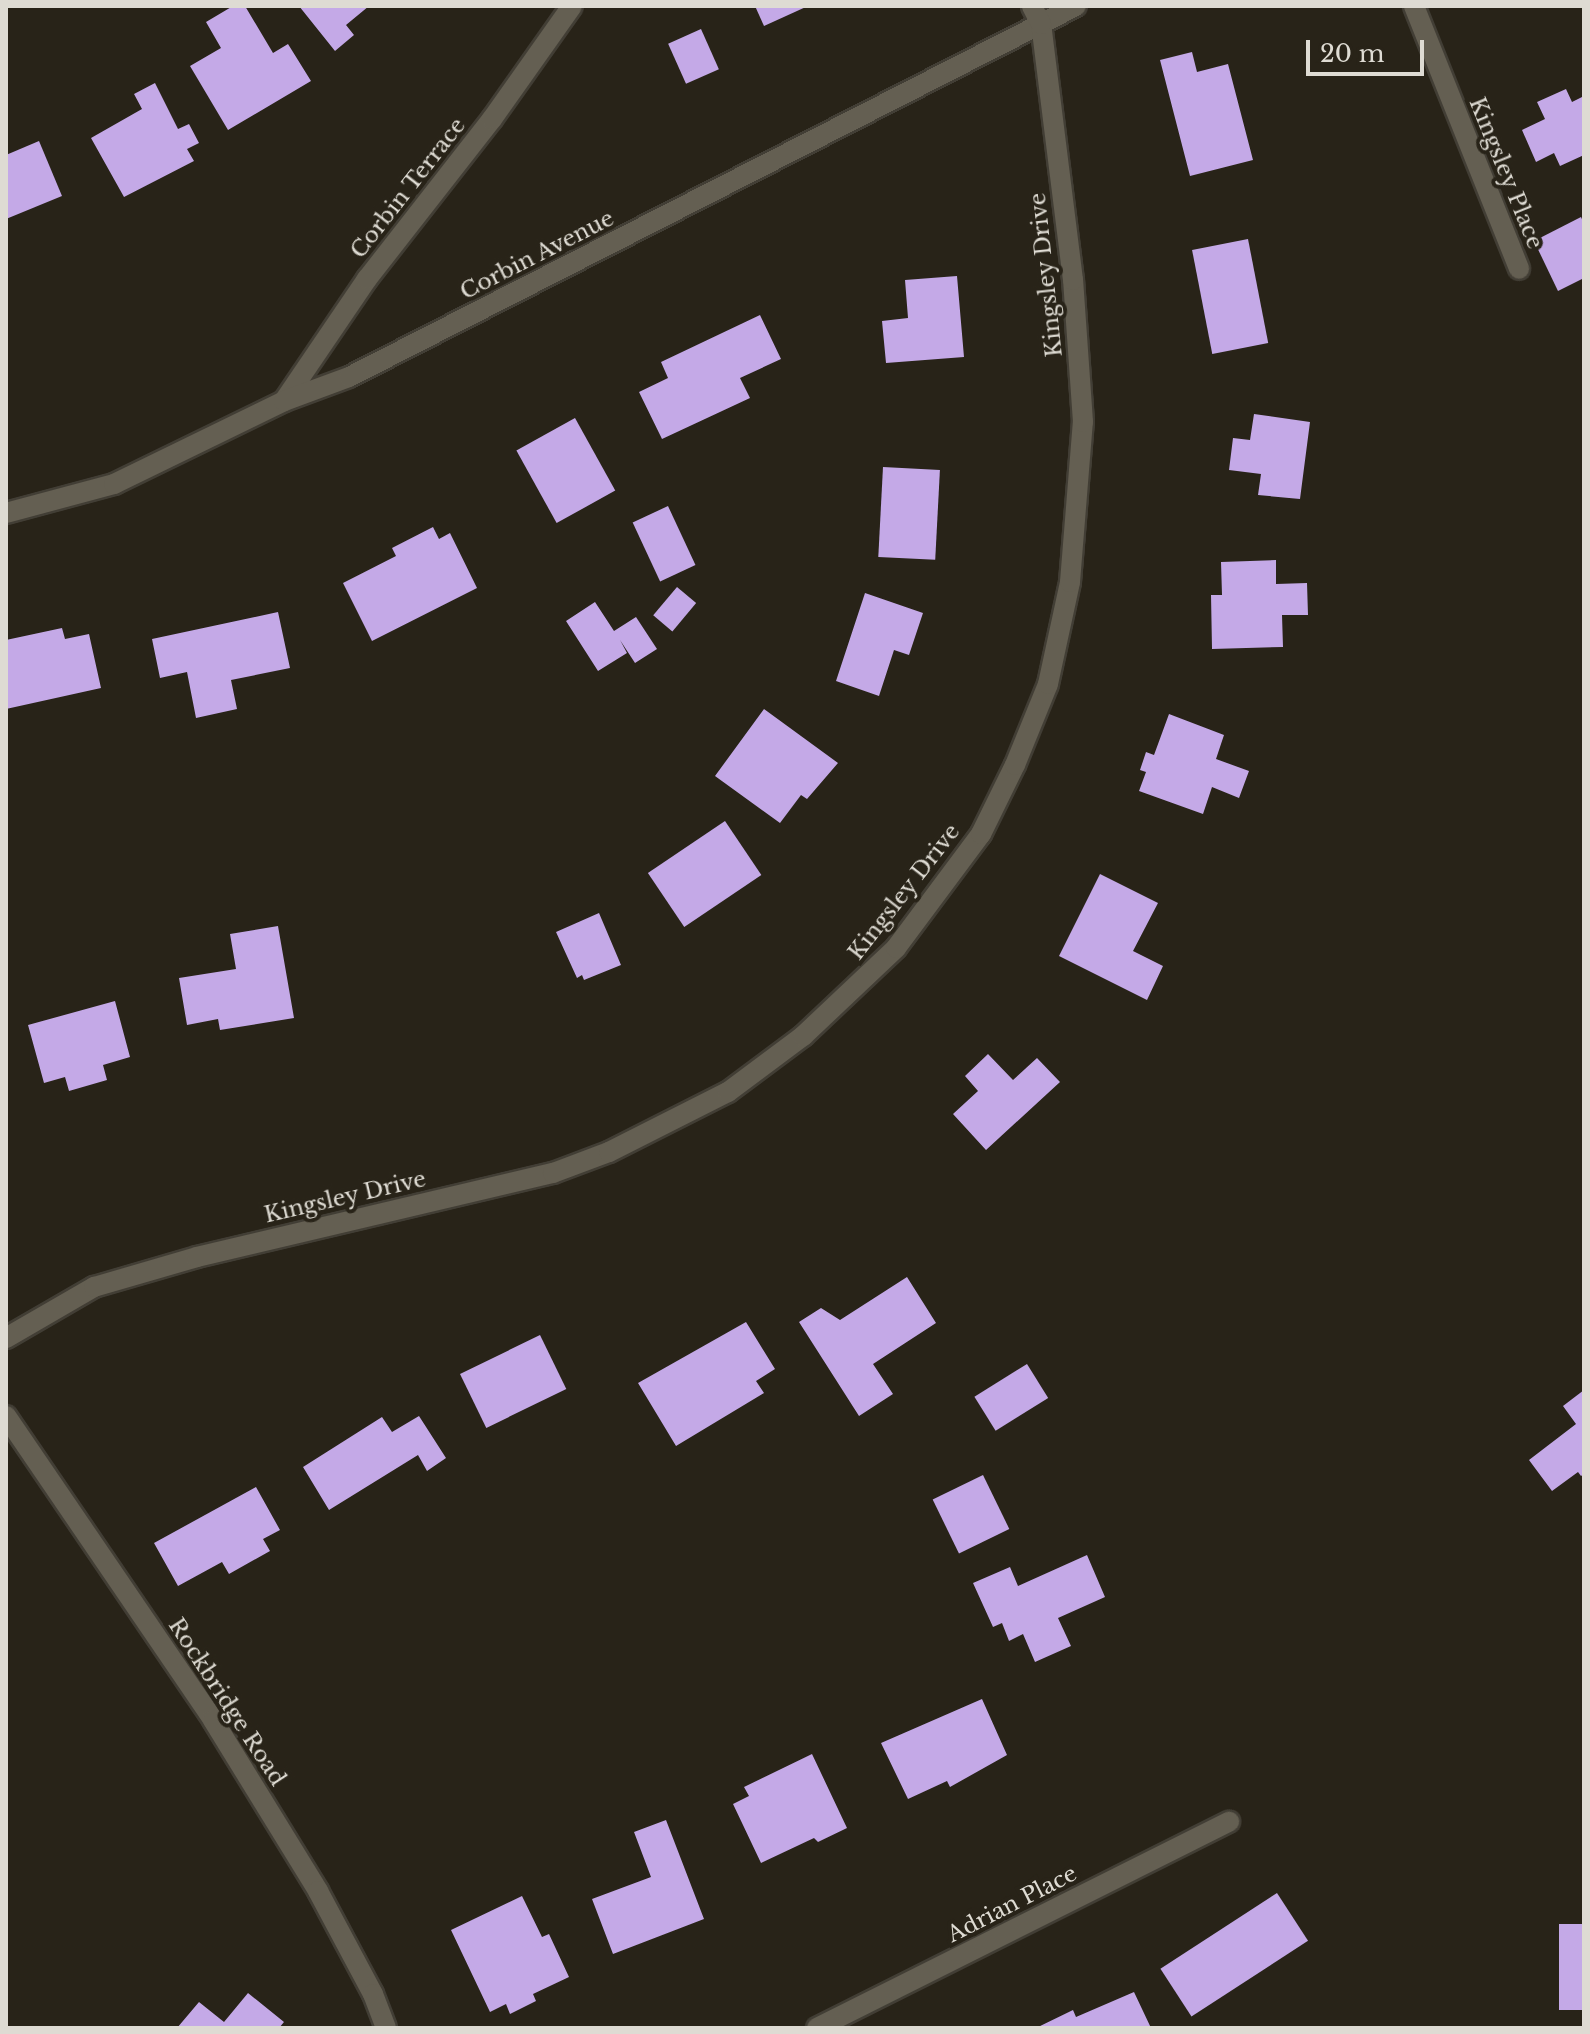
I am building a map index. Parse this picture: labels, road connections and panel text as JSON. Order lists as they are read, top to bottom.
{
  "streets": {
    "street": [
      "Kingsley Place",
      "Corbin Terrace",
      "Corbin Avenue",
      "Kingsley Drive",
      "Rockbridge Road",
      "Adrian Place"
    ]
  },
  "crossings": [
    ["Corbin Terrace", "Corbin Avenue"],
    ["Corbin Avenue", "Kingsley Drive"]
  ],
  "scale_bar": "20 m"
}
